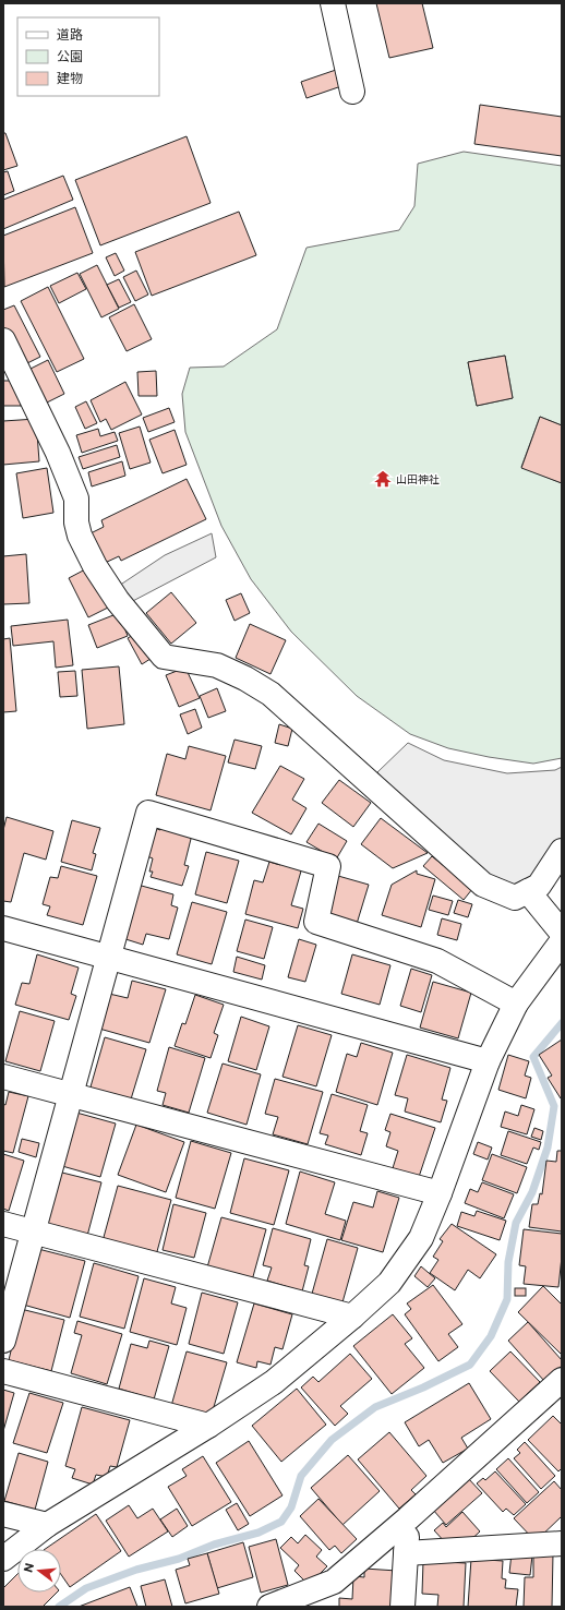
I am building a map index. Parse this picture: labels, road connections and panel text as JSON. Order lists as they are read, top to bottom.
{
  "places": {
    "temple": ["山田神社"]
  },
  "legend": ["道路", "公園", "建物"],
  "north": "left"
}
